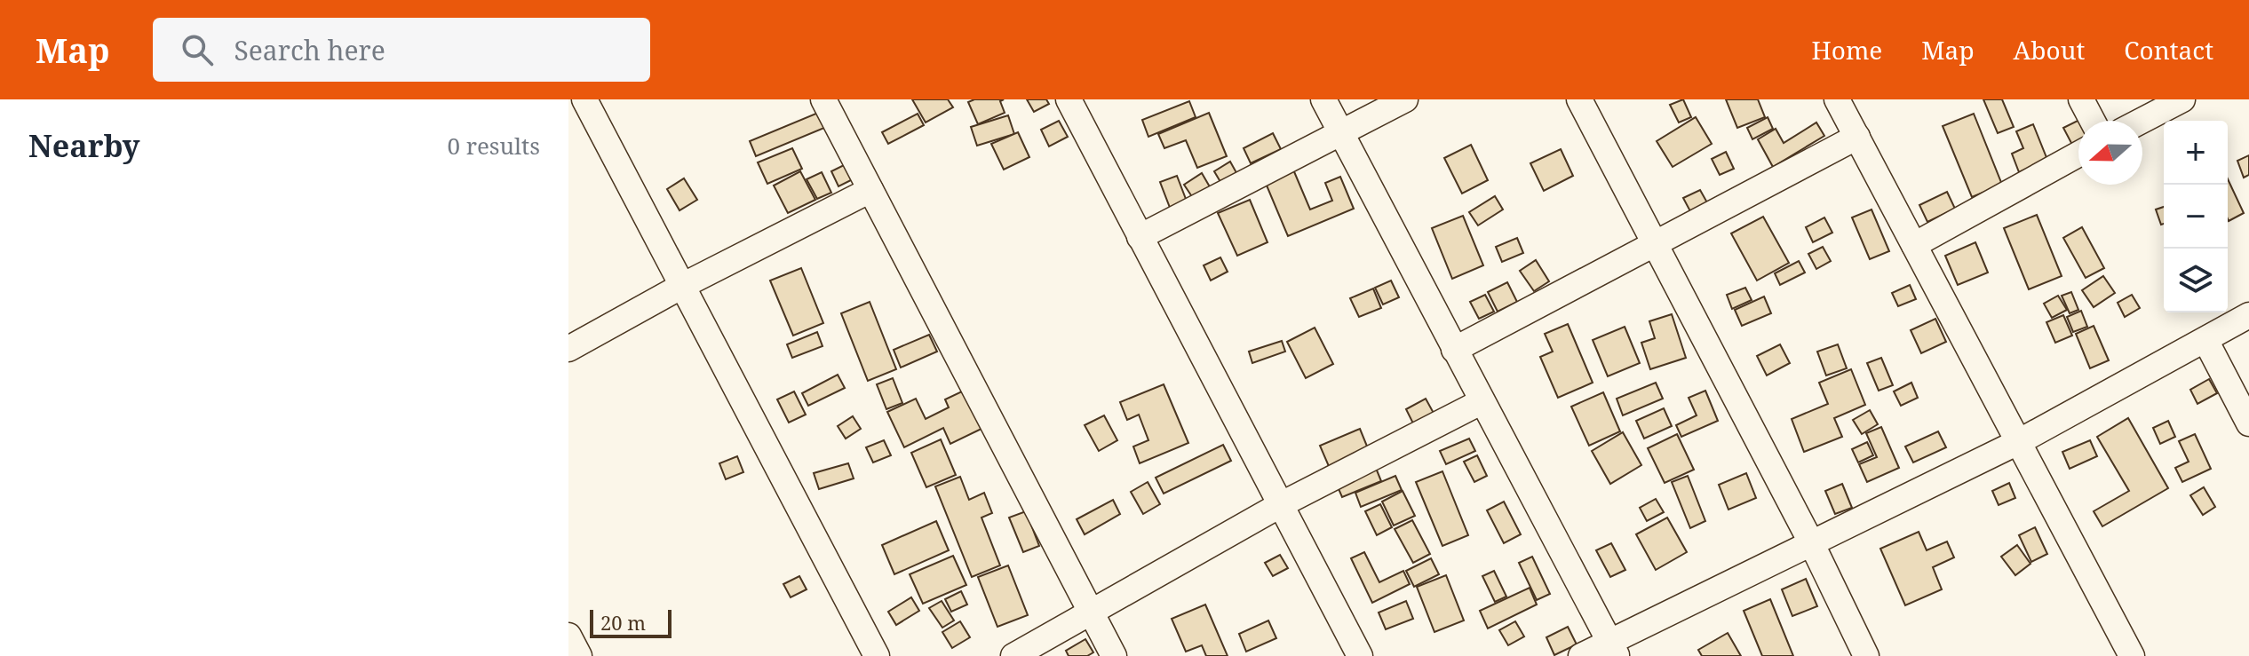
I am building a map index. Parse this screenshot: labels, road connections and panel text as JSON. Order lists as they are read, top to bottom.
{
  "scale_bar": "20 m",
  "north": "left",
  "page": {
    "header": "Map",
    "search": "Search here",
    "nav": [
      "Home",
      "Map",
      "About",
      "Contact"
    ],
    "heading": ["Nearby", "0 results"],
    "map_buttons": ["+", "−"],
    "scale": "20 m"
  }
}
